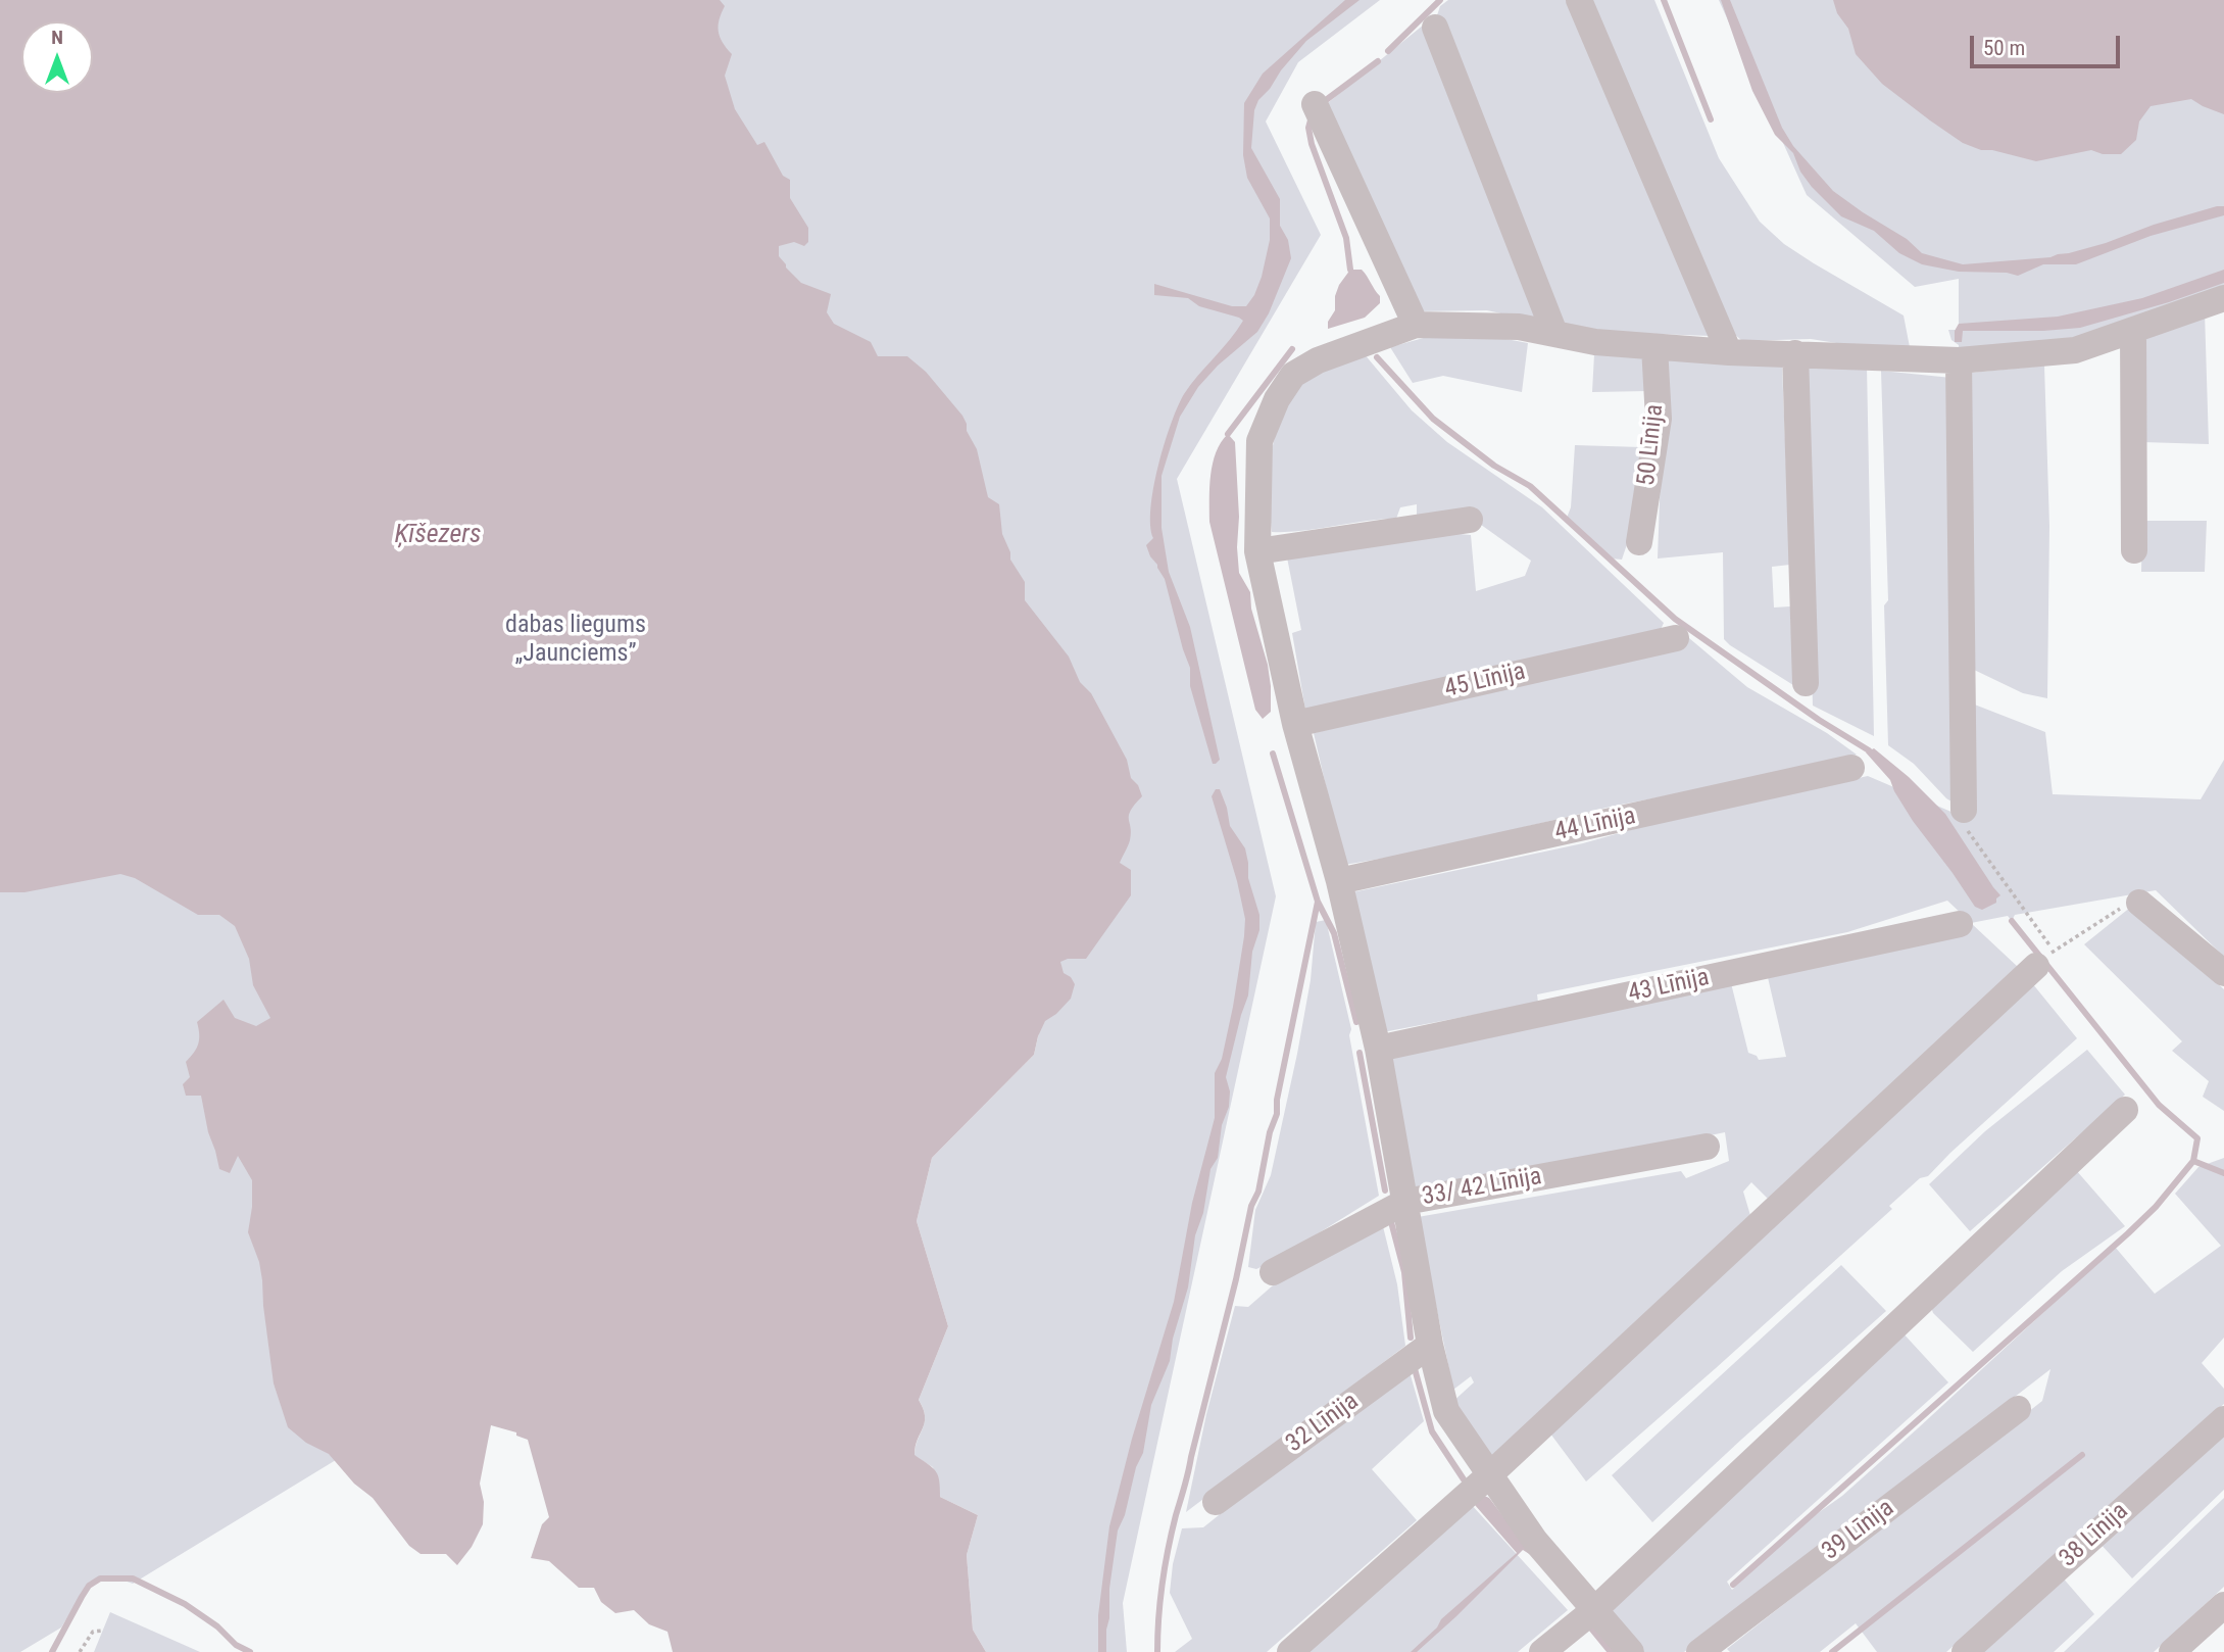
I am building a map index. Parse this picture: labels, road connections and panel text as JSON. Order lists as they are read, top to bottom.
{
  "streets": {
    "street": [
      "50 Līnija",
      "45 Līnija",
      "44 Līnija",
      "43 Līnija",
      "33/ 42 Līnija",
      "32 Līnija",
      "39 Līnija",
      "38 Līnija"
    ]
  },
  "water": ["Ķīšezers"],
  "parks": ["dabas liegums „Jaunciems”"],
  "scale_bar": "50 m",
  "north": "top"
}
